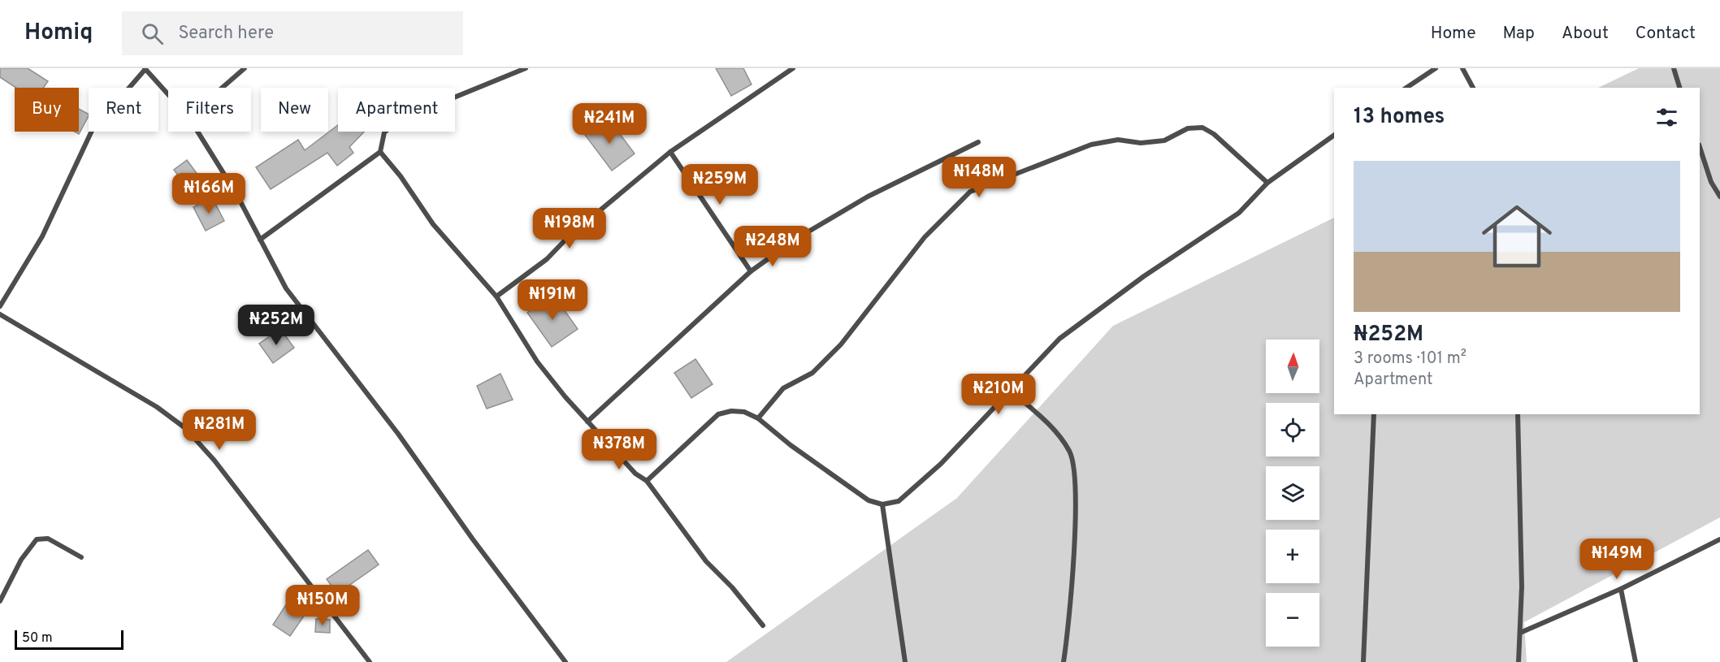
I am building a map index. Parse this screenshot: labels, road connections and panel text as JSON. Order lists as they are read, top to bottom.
{
  "scale_bar": "50 m",
  "north": "top",
  "page": {
    "header": "Homiq",
    "search": "Search here",
    "nav": [
      "Home",
      "Map",
      "About",
      "Contact"
    ],
    "chip": [
      "Buy",
      "Rent",
      "Filters",
      "New",
      "Apartment"
    ],
    "heading": "13 homes",
    "price": [
      "₦241M",
      "₦148M",
      "₦259M",
      "₦166M",
      "₦198M",
      "₦248M",
      "₦191M",
      "₦252M",
      "₦210M",
      "₦281M",
      "₦378M",
      "₦149M",
      "₦150M"
    ],
    "list": [
      {
        "name": "₦252M",
        "note": "3 rooms · 101 m² · Apartment"
      }
    ],
    "map_buttons": ["+", "−"],
    "scale": "50 m"
  }
}
